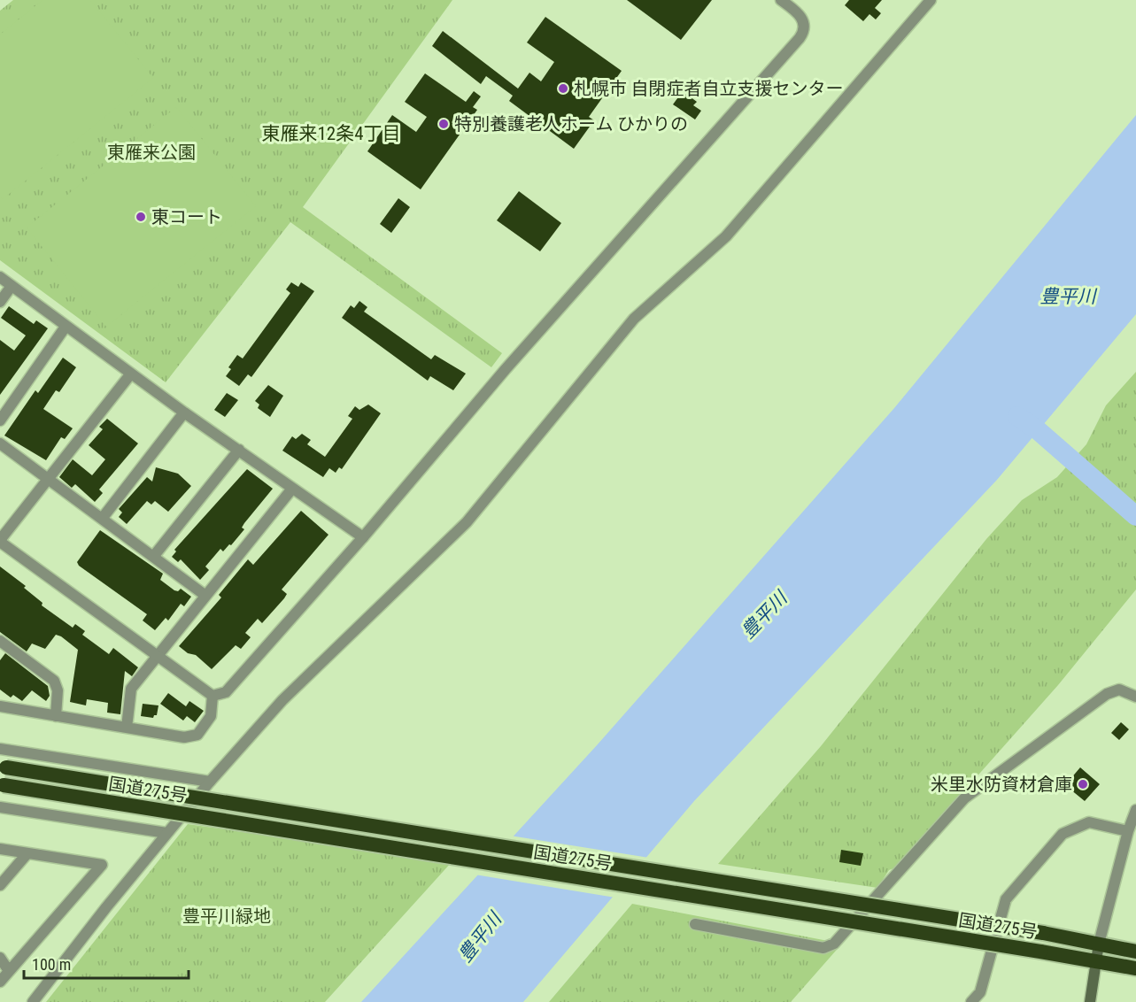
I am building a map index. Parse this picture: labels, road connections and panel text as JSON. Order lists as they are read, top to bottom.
{
  "streets": {
    "highway": ["国道275号"]
  },
  "districts": ["東雁来12条4丁目"],
  "water": ["豊平川"],
  "parks": ["東雁来公園", "豊平川緑地"],
  "places": [
    "札幌市 自閉症者自立支援センター",
    "特別養護老人ホーム ひかりの",
    "東コート",
    "米里水防資材倉庫"
  ],
  "scale_bar": "100 m"
}
